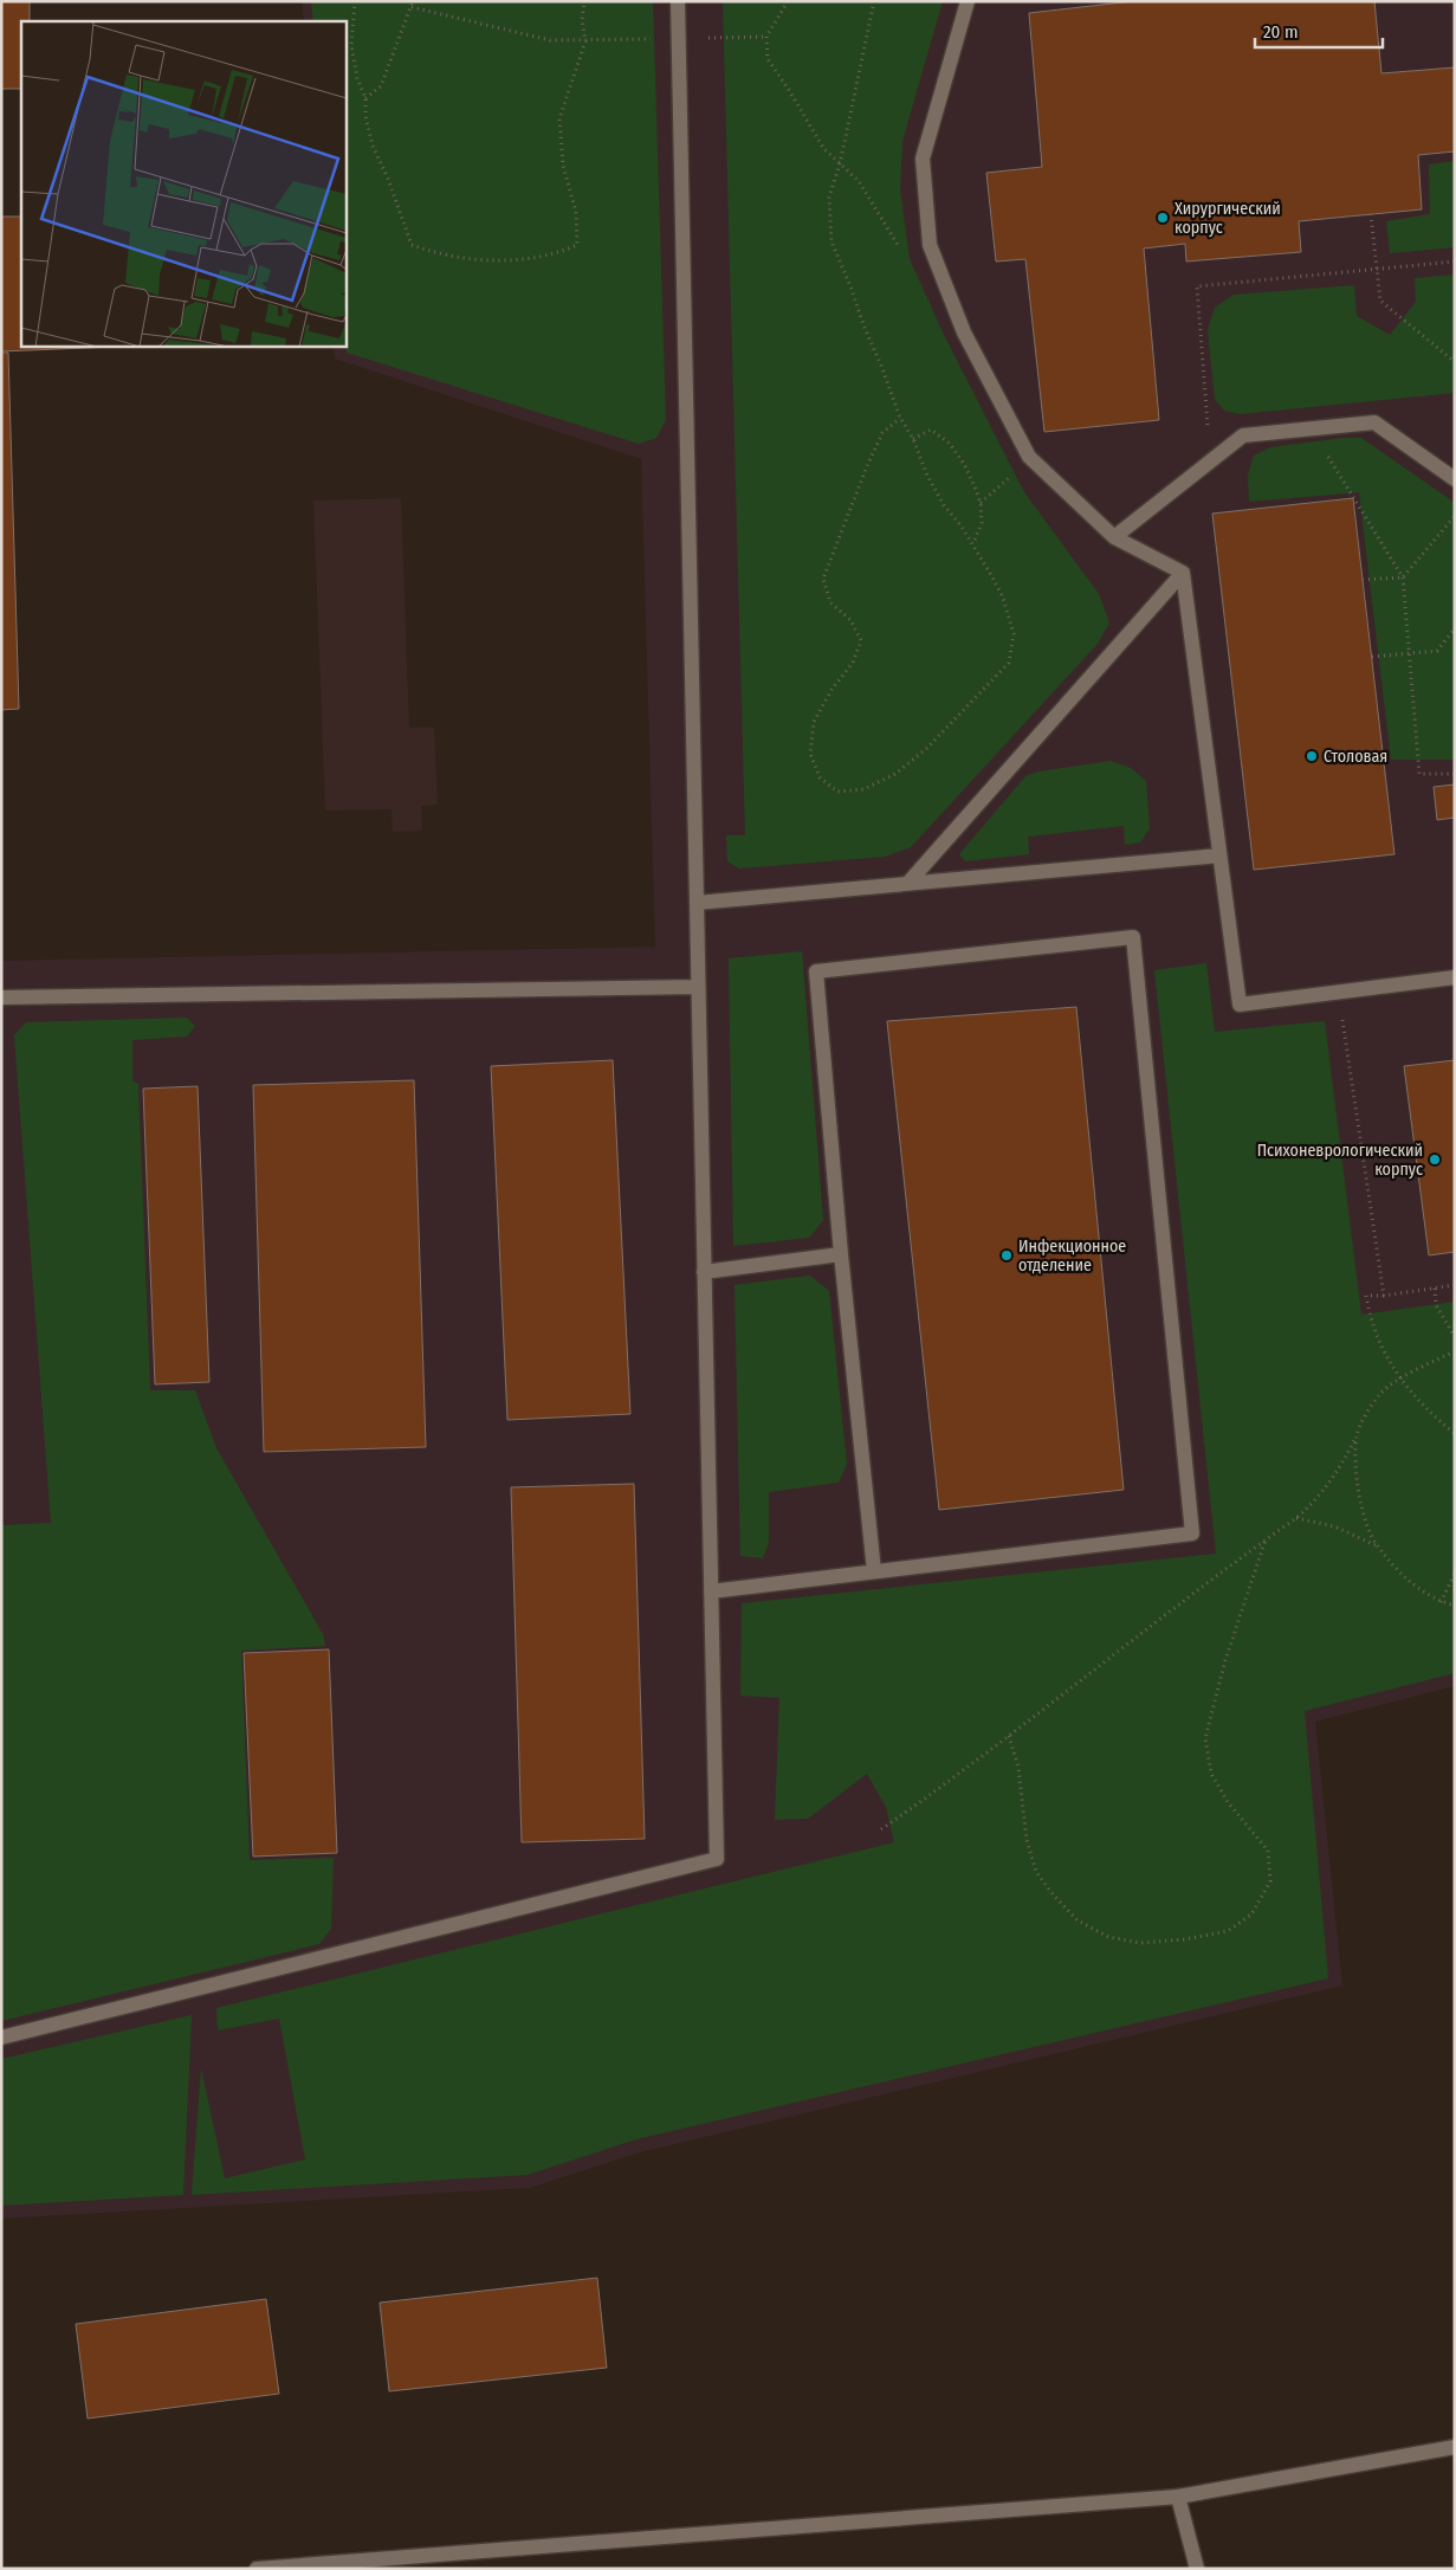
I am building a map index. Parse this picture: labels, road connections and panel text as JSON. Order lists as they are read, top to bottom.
{
  "places": [
    "Хирургический корпус",
    "Столовая",
    "Психоневрологический корпус",
    "Инфекционное отделение"
  ],
  "scale_bar": "20 m"
}
